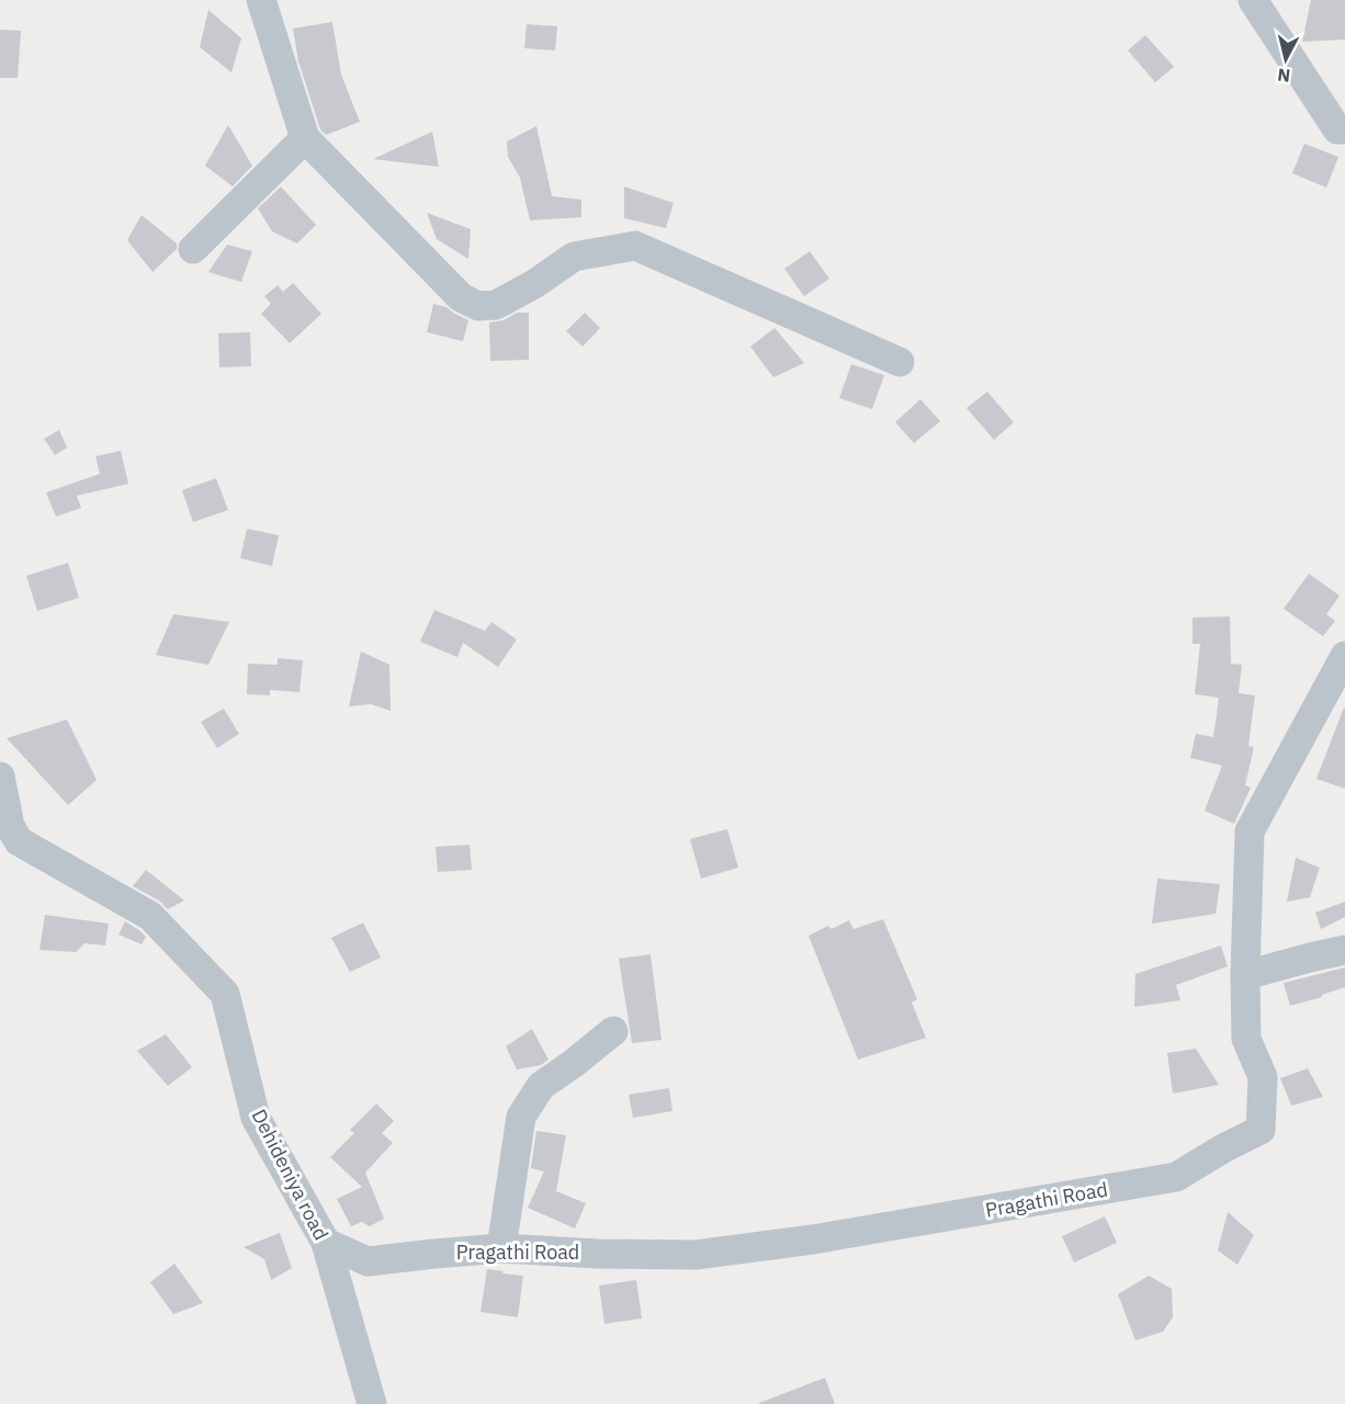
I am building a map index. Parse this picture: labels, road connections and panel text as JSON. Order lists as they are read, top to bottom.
{
  "streets": {
    "street": ["Dehideniya road", "Pragathi Road"]
  },
  "crossings": [
    ["Dehideniya road", "Pragathi Road"]
  ],
  "north": "bottom"
}
